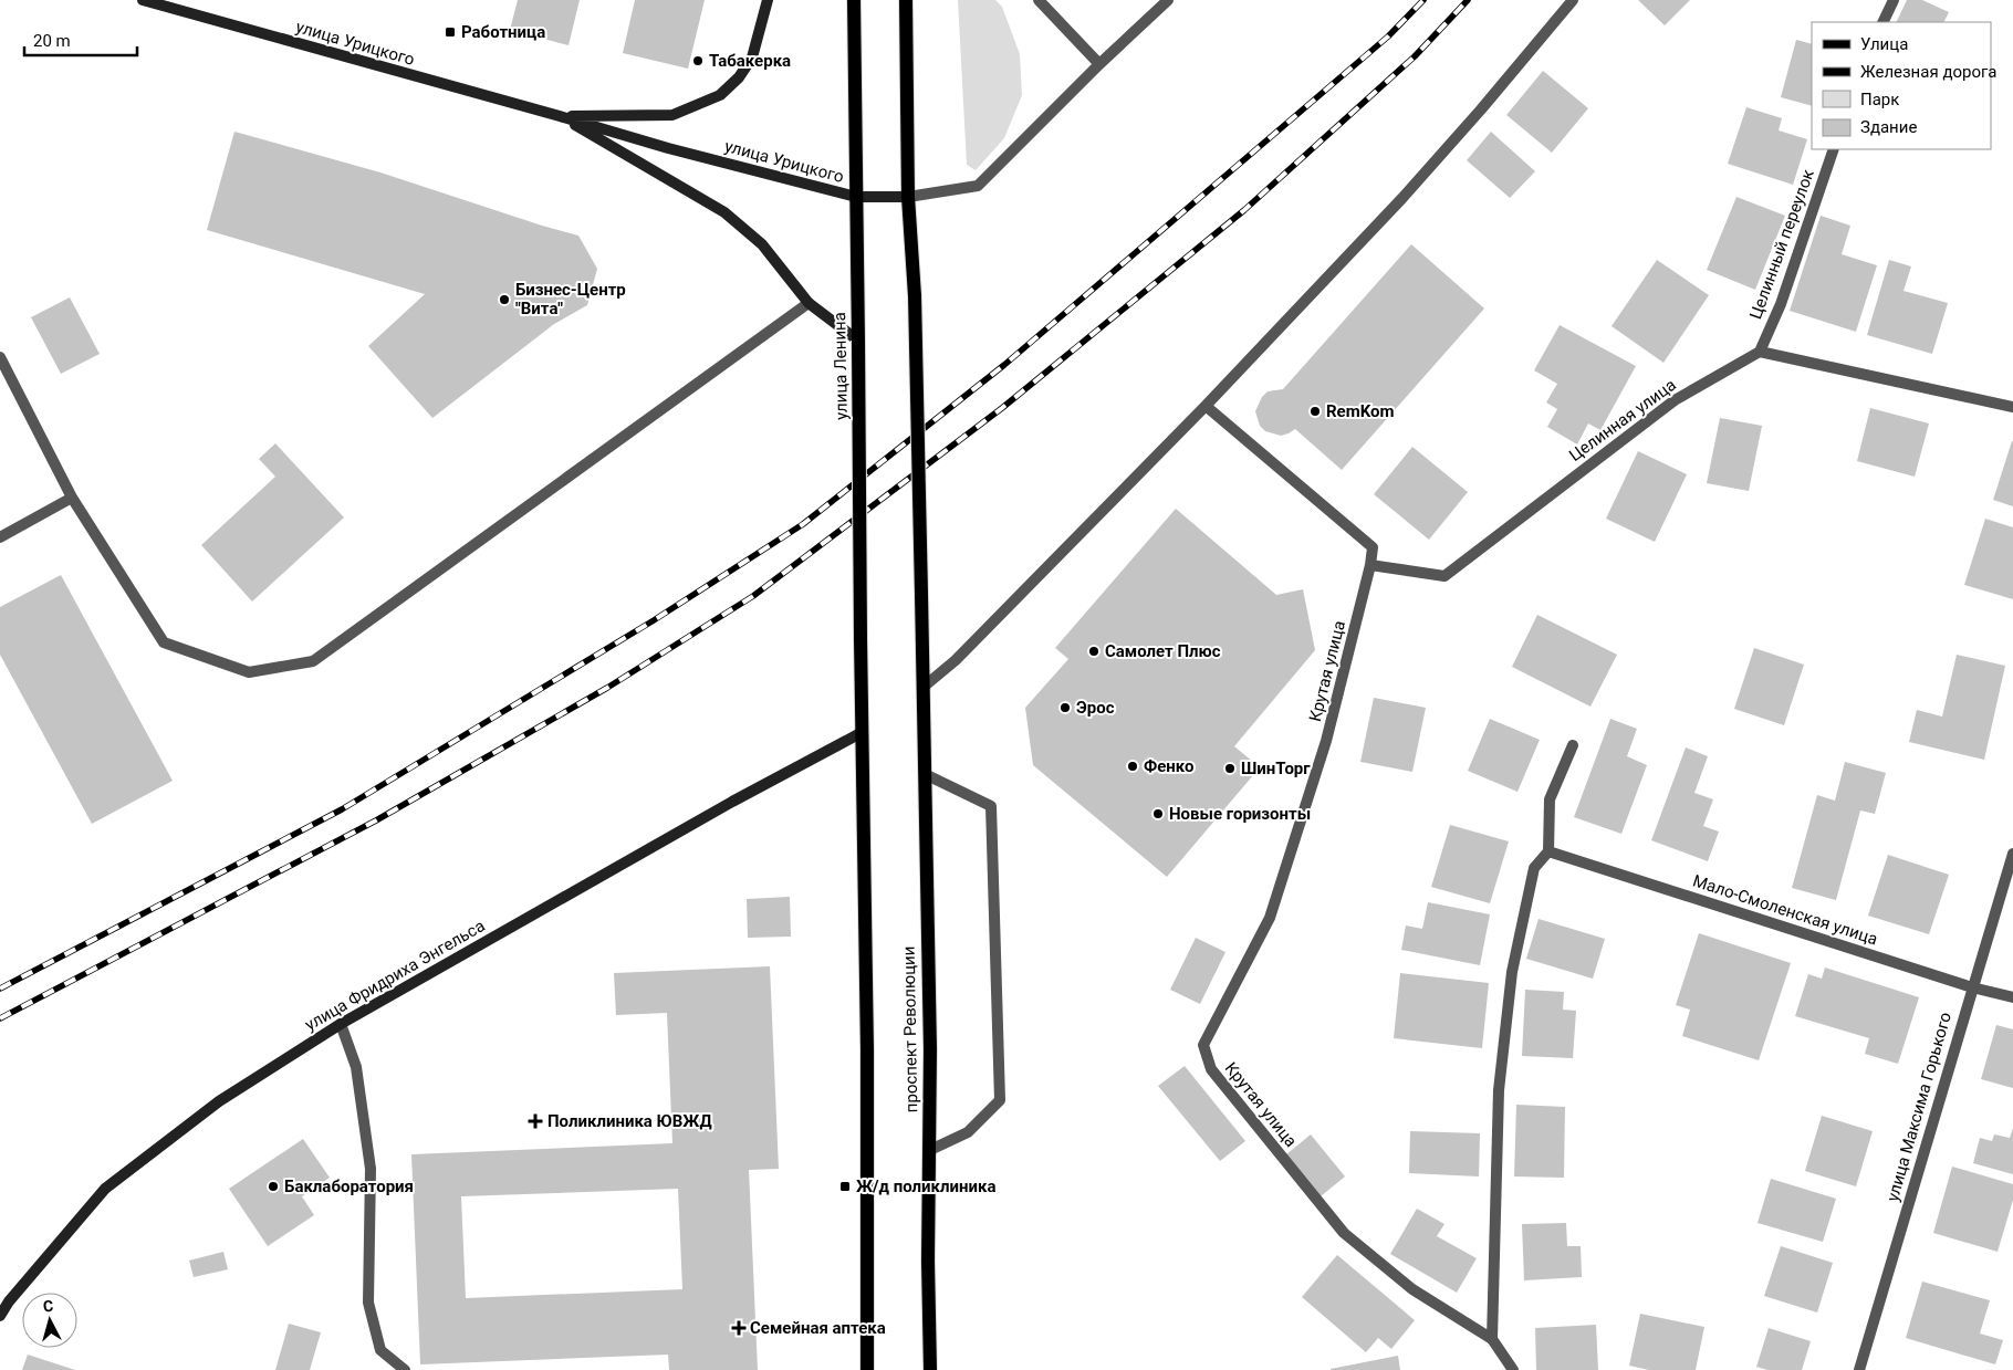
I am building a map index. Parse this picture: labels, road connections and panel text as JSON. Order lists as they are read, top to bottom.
{
  "streets": {
    "main road": [
      "улица Урицкого",
      "улица Ленина",
      "улица Фридриха Энгельса",
      "проспект Революции"
    ],
    "street": [
      "Целинный переулок",
      "Целинная улица",
      "Крутая улица",
      "Мало-Смоленская улица",
      "улица Максима Горького"
    ]
  },
  "crossings": [
    ["улица Урицкого", "улица Ленина"],
    ["Целинный переулок", "Целинная улица"],
    ["улица Ленина", "улица Фридриха Энгельса"],
    ["Целинная улица", "Крутая улица"],
    ["Мало-Смоленская улица", "улица Максима Горького"]
  ],
  "places": {
    "transit": ["Работница", "Ж/д поликлиника"],
    "other": [
      "Табакерка",
      "Бизнес-Центр \"Вита\"",
      "RemKom",
      "Самолет Плюс",
      "Эрос",
      "Фенко",
      "ШинТорг",
      "Новые горизонты",
      "Баклаборатория"
    ],
    "health": ["Поликлиника ЮВЖД", "Семейная аптека"]
  },
  "legend": [
    "Улица",
    "Железная дорога",
    "Парк",
    "Здание"
  ],
  "scale_bar": "20 m",
  "north": "top"
}
